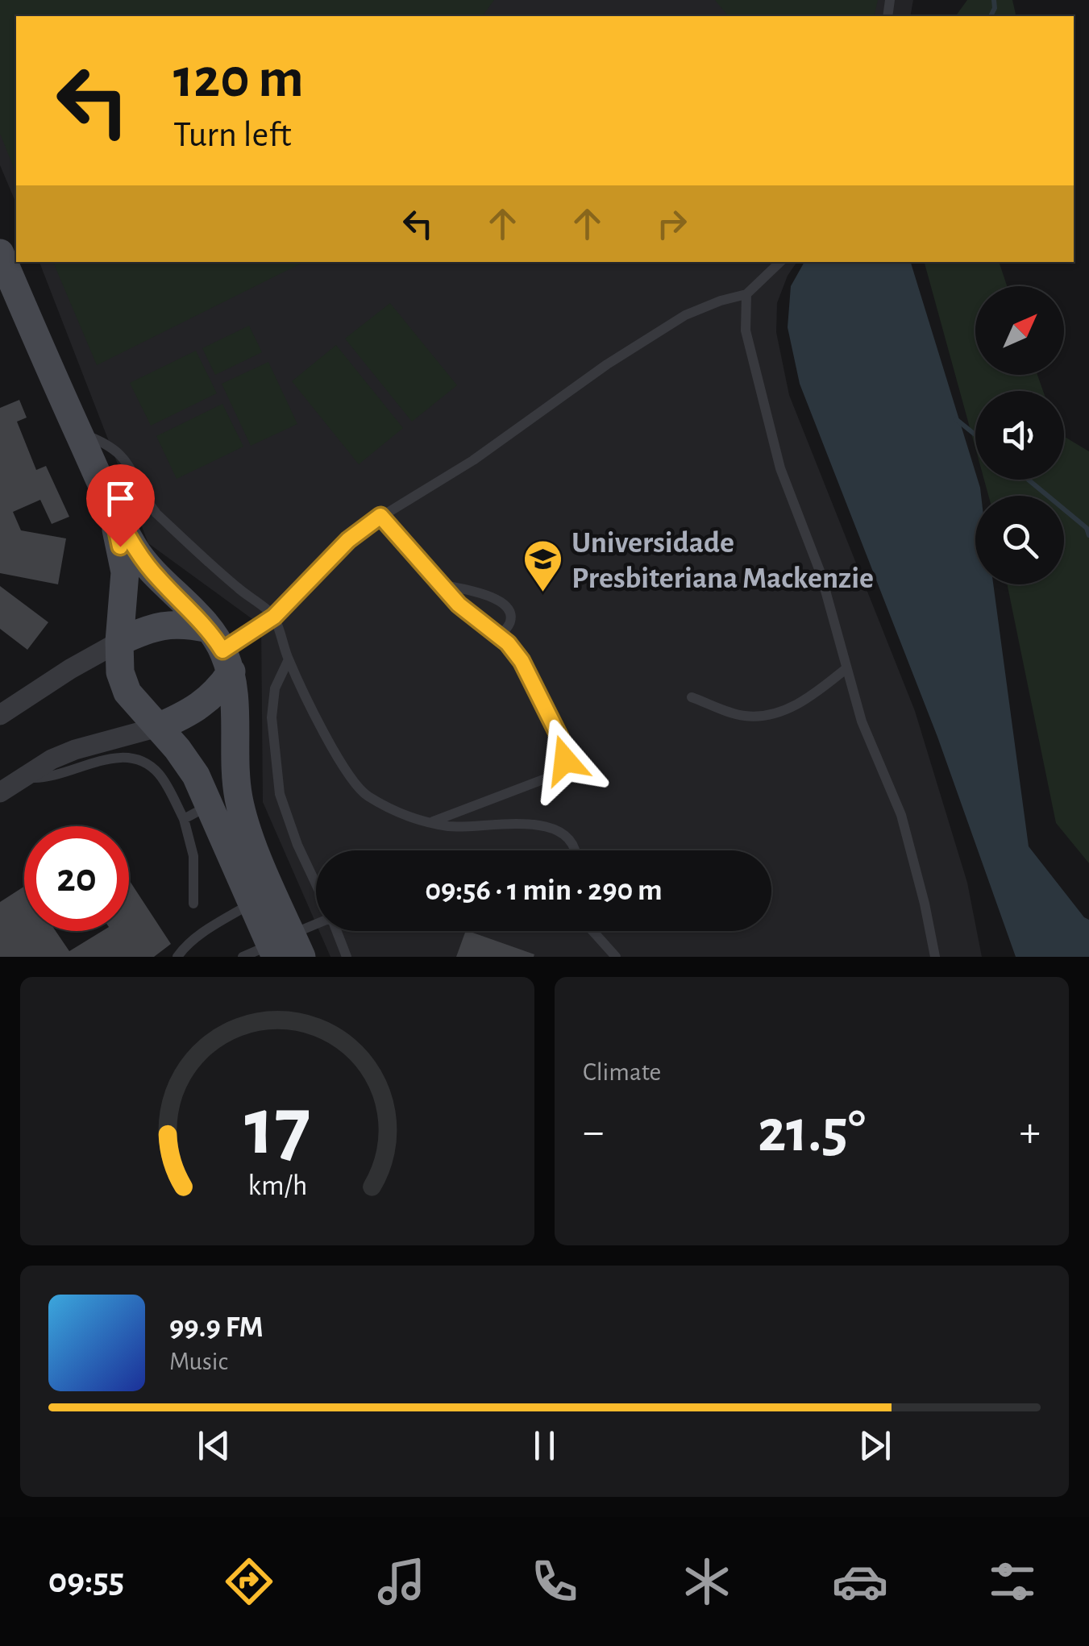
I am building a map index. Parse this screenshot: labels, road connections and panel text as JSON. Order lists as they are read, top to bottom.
{
  "places": {
    "school or university": ["Universidade Presbiteriana Mackenzie"]
  },
  "north": "top right",
  "page": {
    "turn": ["120 m", "Turn left"],
    "limit": "20",
    "trip": "09:56 · 1 min · 290 m",
    "tile": "Climate",
    "heat": ["−", "21.5°", "+"],
    "song": ["99.9 FM", "Music"],
    "tabs": "09:55",
    "gauge": ["17", "km/h"]
  }
}
